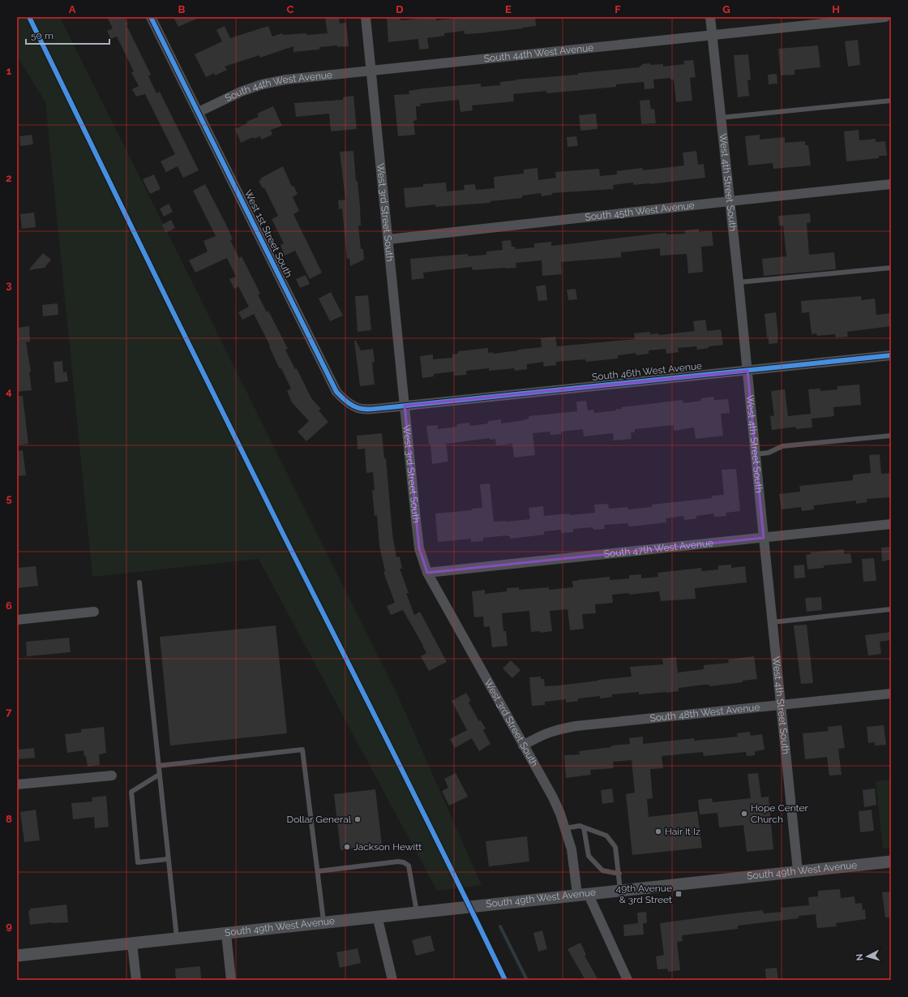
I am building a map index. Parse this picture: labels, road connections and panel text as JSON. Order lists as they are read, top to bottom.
{
  "streets": {
    "street": [
      "South 44th West Avenue",
      "West 4th Street South",
      "South 45th West Avenue",
      "West 3rd Street South",
      "West 1st Street South",
      "South 46th West Avenue",
      "South 47th West Avenue",
      "South 48th West Avenue",
      "South 49th West Avenue"
    ]
  },
  "crossings": [
    ["South 44th West Avenue", "West 4th Street South"],
    ["South 44th West Avenue", "West 3rd Street South"],
    ["South 44th West Avenue", "West 1st Street South"],
    ["West 4th Street South", "South 45th West Avenue"],
    ["West 4th Street South", "South 46th West Avenue"],
    ["West 4th Street South", "South 47th West Avenue"],
    ["West 4th Street South", "South 48th West Avenue"],
    ["West 4th Street South", "South 49th West Avenue"],
    ["South 45th West Avenue", "West 3rd Street South"],
    ["West 3rd Street South", "West 1st Street South"],
    ["West 3rd Street South", "South 46th West Avenue"],
    ["West 3rd Street South", "South 47th West Avenue"],
    ["West 3rd Street South", "South 48th West Avenue"],
    ["West 3rd Street South", "South 49th West Avenue"],
    ["West 1st Street South", "South 46th West Avenue"]
  ],
  "places": {
    "other": [
      "Hope Center Church",
      "Dollar General",
      "Hair It Iz",
      "Jackson Hewitt"
    ],
    "transit": ["49th Avenue & 3rd Street"]
  },
  "scale_bar": "50 m",
  "north": "left",
  "grid": {
    "columns": [
      "A",
      "B",
      "C",
      "D",
      "E",
      "F",
      "G",
      "H"
    ],
    "rows": [
      "1",
      "2",
      "3",
      "4",
      "5",
      "6",
      "7",
      "8",
      "9"
    ]
  }
}
